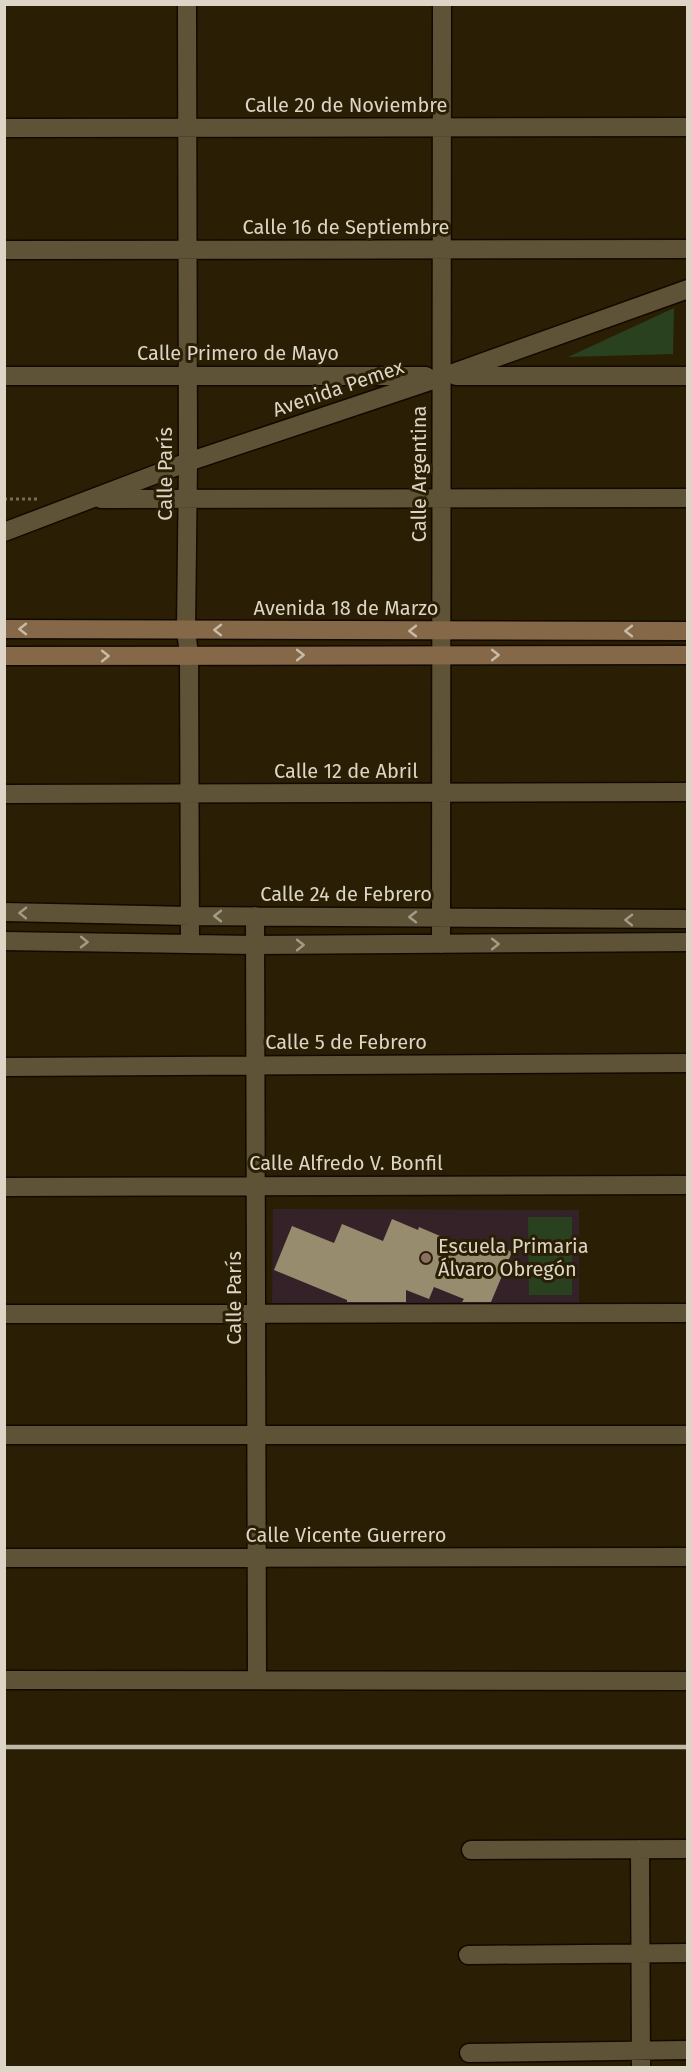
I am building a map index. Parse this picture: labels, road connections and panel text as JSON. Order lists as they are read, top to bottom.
{
  "streets": {
    "street": [
      "Calle 20 de Noviembre",
      "Calle 16 de Septiembre",
      "Calle Primero de Mayo",
      "Avenida Pemex",
      "Calle París",
      "Calle Argentina",
      "Avenida 18 de Marzo",
      "Calle 12 de Abril",
      "Calle 24 de Febrero",
      "Calle 5 de Febrero",
      "Calle Alfredo V. Bonfil",
      "Calle Vicente Guerrero"
    ]
  },
  "crossings": [
    ["Calle 20 de Noviembre", "Calle París"],
    ["Calle 20 de Noviembre", "Calle Argentina"],
    ["Calle 16 de Septiembre", "Calle París"],
    ["Calle 16 de Septiembre", "Calle Argentina"],
    ["Calle Primero de Mayo", "Avenida Pemex"],
    ["Calle Primero de Mayo", "Calle París"],
    ["Calle Primero de Mayo", "Calle Argentina"],
    ["Avenida Pemex", "Calle París"],
    ["Avenida Pemex", "Calle Argentina"],
    ["Calle París", "Avenida 18 de Marzo"],
    ["Calle París", "Calle 12 de Abril"],
    ["Calle París", "Calle 24 de Febrero"],
    ["Calle París", "Calle 5 de Febrero"],
    ["Calle París", "Calle Alfredo V. Bonfil"],
    ["Calle París", "Calle Vicente Guerrero"],
    ["Calle Argentina", "Avenida 18 de Marzo"],
    ["Calle Argentina", "Calle 12 de Abril"],
    ["Calle Argentina", "Calle 24 de Febrero"]
  ],
  "places": ["Escuela Primaria Álvaro Obregón"]
}
